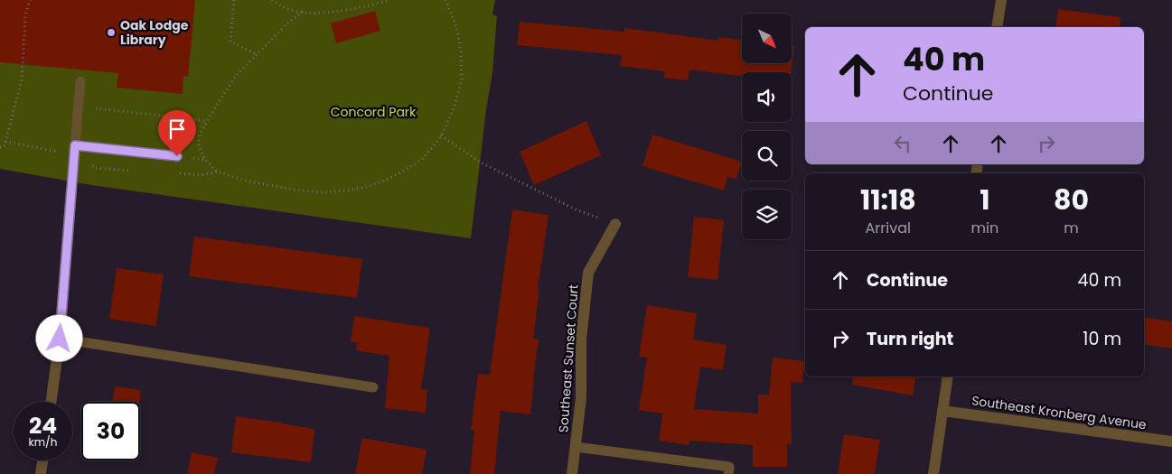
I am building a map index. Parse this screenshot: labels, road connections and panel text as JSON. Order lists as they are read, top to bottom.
{
  "streets": {
    "street": ["Southeast Sunset Court", "Southeast Kronberg Avenue"]
  },
  "parks": ["Concord Park"],
  "places": ["Oak Lodge Library"],
  "north": "bottom right",
  "page": {
    "turn": ["40 m", "Continue"],
    "eta": [
      "11:18",
      "Arrival",
      "1",
      "min",
      "80",
      "m"
    ],
    "list": [
      {
        "name": "Continue",
        "value": "40 m"
      },
      {
        "name": "Turn right",
        "value": "10 m"
      }
    ],
    "speed": "24 km/h",
    "limit": "30"
  }
}
